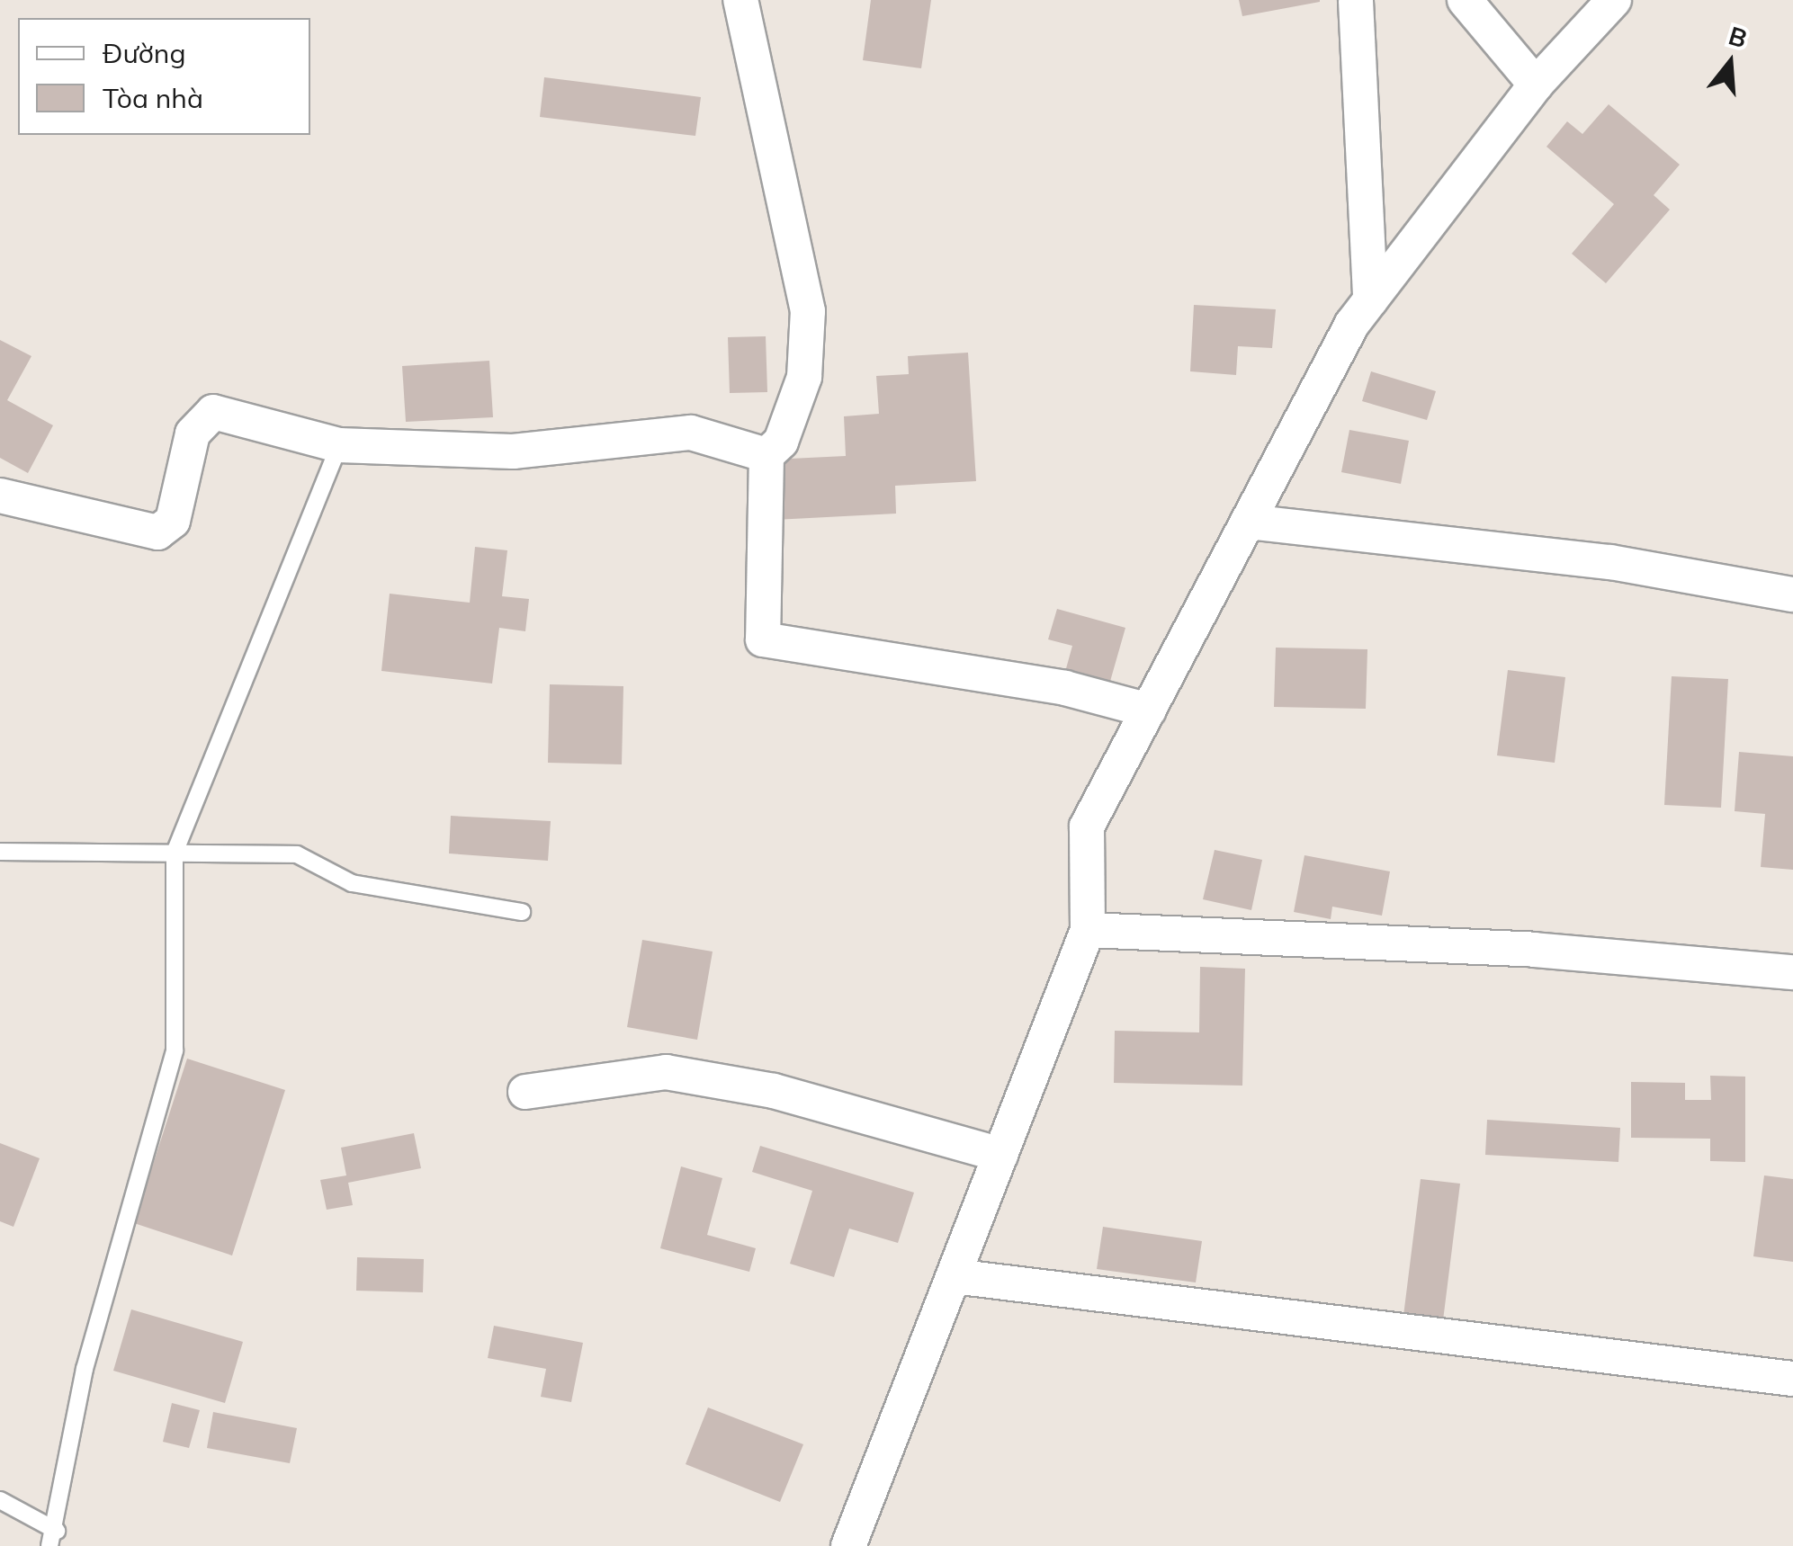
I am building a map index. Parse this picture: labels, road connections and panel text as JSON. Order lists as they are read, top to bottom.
{
  "legend": ["Đường", "Tòa nhà"],
  "north": "top"
}
